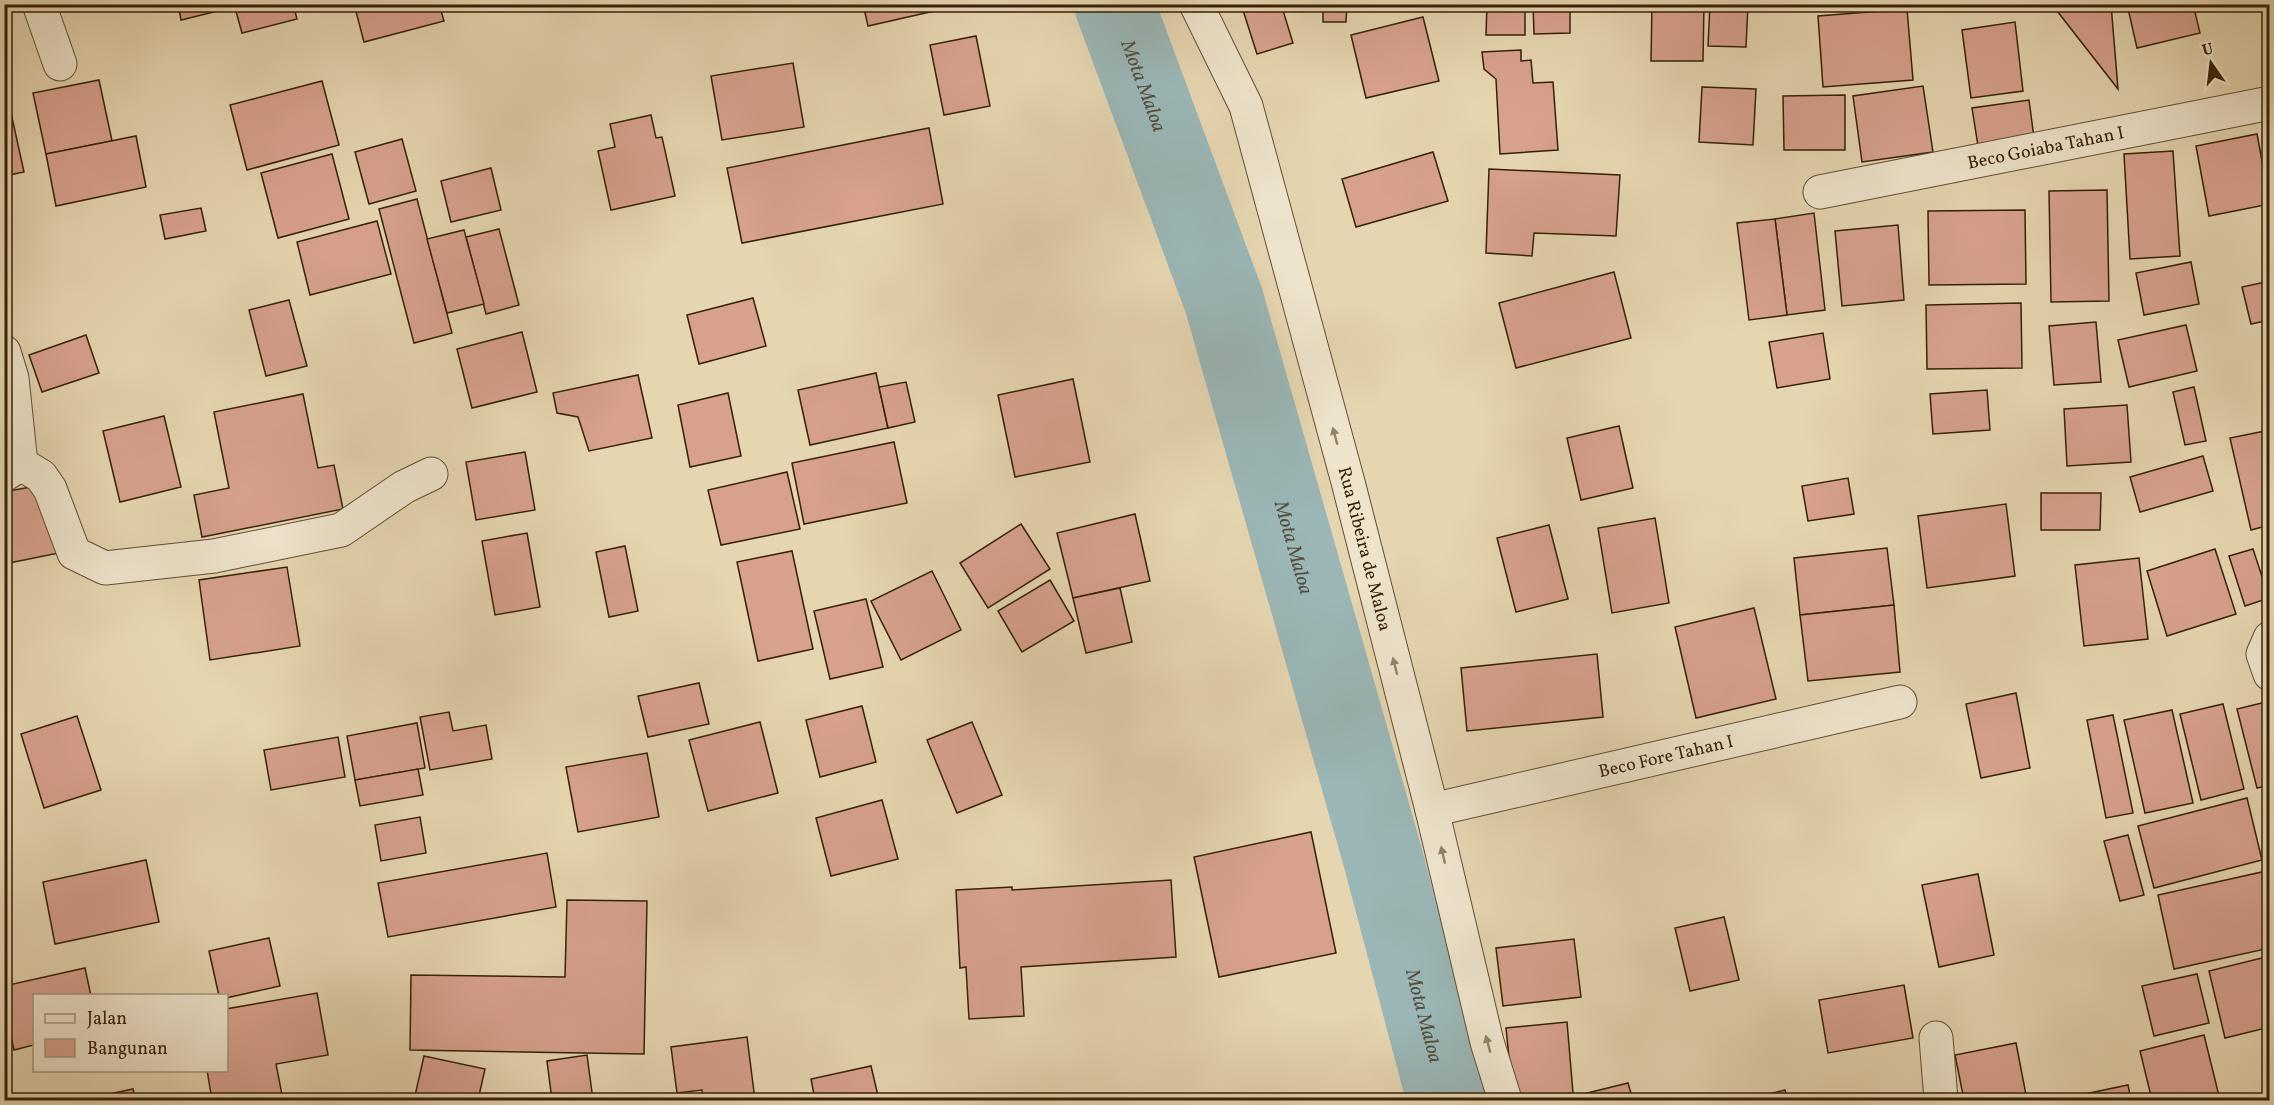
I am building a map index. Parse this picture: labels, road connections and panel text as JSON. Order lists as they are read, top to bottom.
{
  "streets": {
    "street": ["Beco Goiaba Tahan I", "Rua Ribeira de Maloa", "Beco Fore Tahan I"]
  },
  "crossings": [
    ["Rua Ribeira de Maloa", "Beco Fore Tahan I"]
  ],
  "one_way": ["Rua Ribeira de Maloa"],
  "water": ["Mota Maloa"],
  "legend": ["Jalan", "Bangunan"],
  "north": "top"
}
